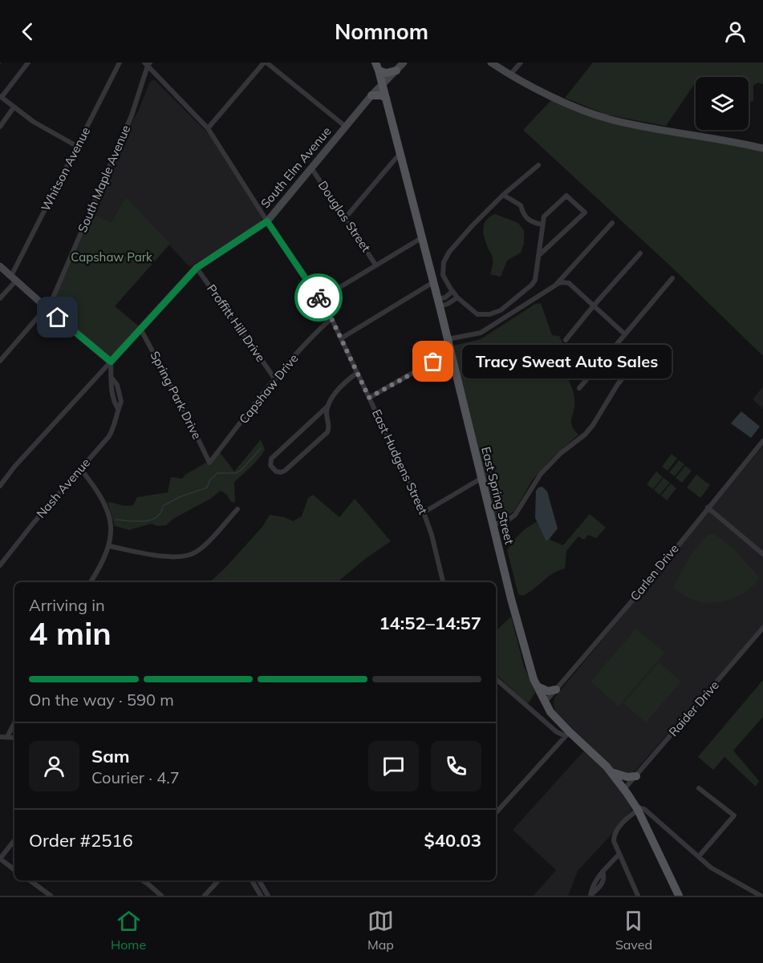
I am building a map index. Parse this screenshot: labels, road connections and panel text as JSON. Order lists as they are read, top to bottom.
{
  "streets": {
    "main road": ["East Spring Street"],
    "street": [
      "South Elm Avenue",
      "Whitson Avenue",
      "South Maple Avenue",
      "Douglas Street",
      "Proffitt Hill Drive",
      "Capshaw Drive",
      "Spring Park Drive",
      "East Hudgens Street",
      "Nash Avenue",
      "Carlen Drive",
      "Raider Drive"
    ]
  },
  "crossings": [
    ["South Elm Avenue", "Douglas Street"],
    ["South Elm Avenue", "Proffitt Hill Drive"],
    ["South Elm Avenue", "Spring Park Drive"],
    ["South Elm Avenue", "East Hudgens Street"],
    ["South Elm Avenue", "Nash Avenue"],
    ["South Elm Avenue", "East Spring Street"],
    ["South Maple Avenue", "East Hudgens Street"],
    ["Proffitt Hill Drive", "Capshaw Drive"],
    ["Capshaw Drive", "Spring Park Drive"],
    ["Capshaw Drive", "East Hudgens Street"],
    ["East Spring Street", "Carlen Drive"],
    ["East Spring Street", "Raider Drive"]
  ],
  "parks": ["Capshaw Park"],
  "places": ["Tracy Sweat Auto Sales"],
  "page": {
    "header": "Nomnom",
    "bubble": "Tracy Sweat Auto Sales",
    "heading": ["4 min", "Arriving in", "14:52–14:57"],
    "panel": [
      "Sam",
      "Courier · 4.7",
      "Order #2516",
      "$40.03"
    ],
    "bar": "On the way · 590 m",
    "tabs": ["Home", "Map", "Saved"]
  }
}
